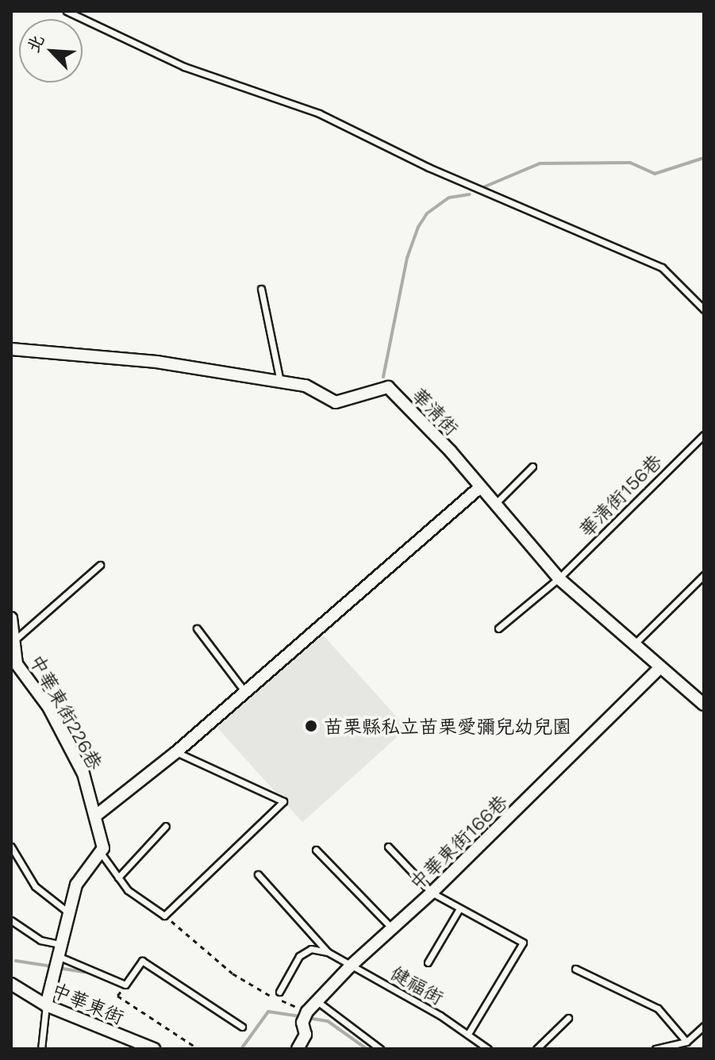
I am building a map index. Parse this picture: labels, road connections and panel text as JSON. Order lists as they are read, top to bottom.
{
  "streets": {
    "street": [
      "華清街",
      "中華東街226巷",
      "中華東街166巷",
      "中華東街"
    ],
    "lane": ["華清街156巷", "健福街"]
  },
  "crossings": [
    ["華清街", "華清街156巷"],
    ["華清街", "中華東街166巷"],
    ["中華東街166巷", "健福街"]
  ],
  "places": ["苗栗縣私立苗栗愛彌兒幼兒園"],
  "north": "top left"
}
